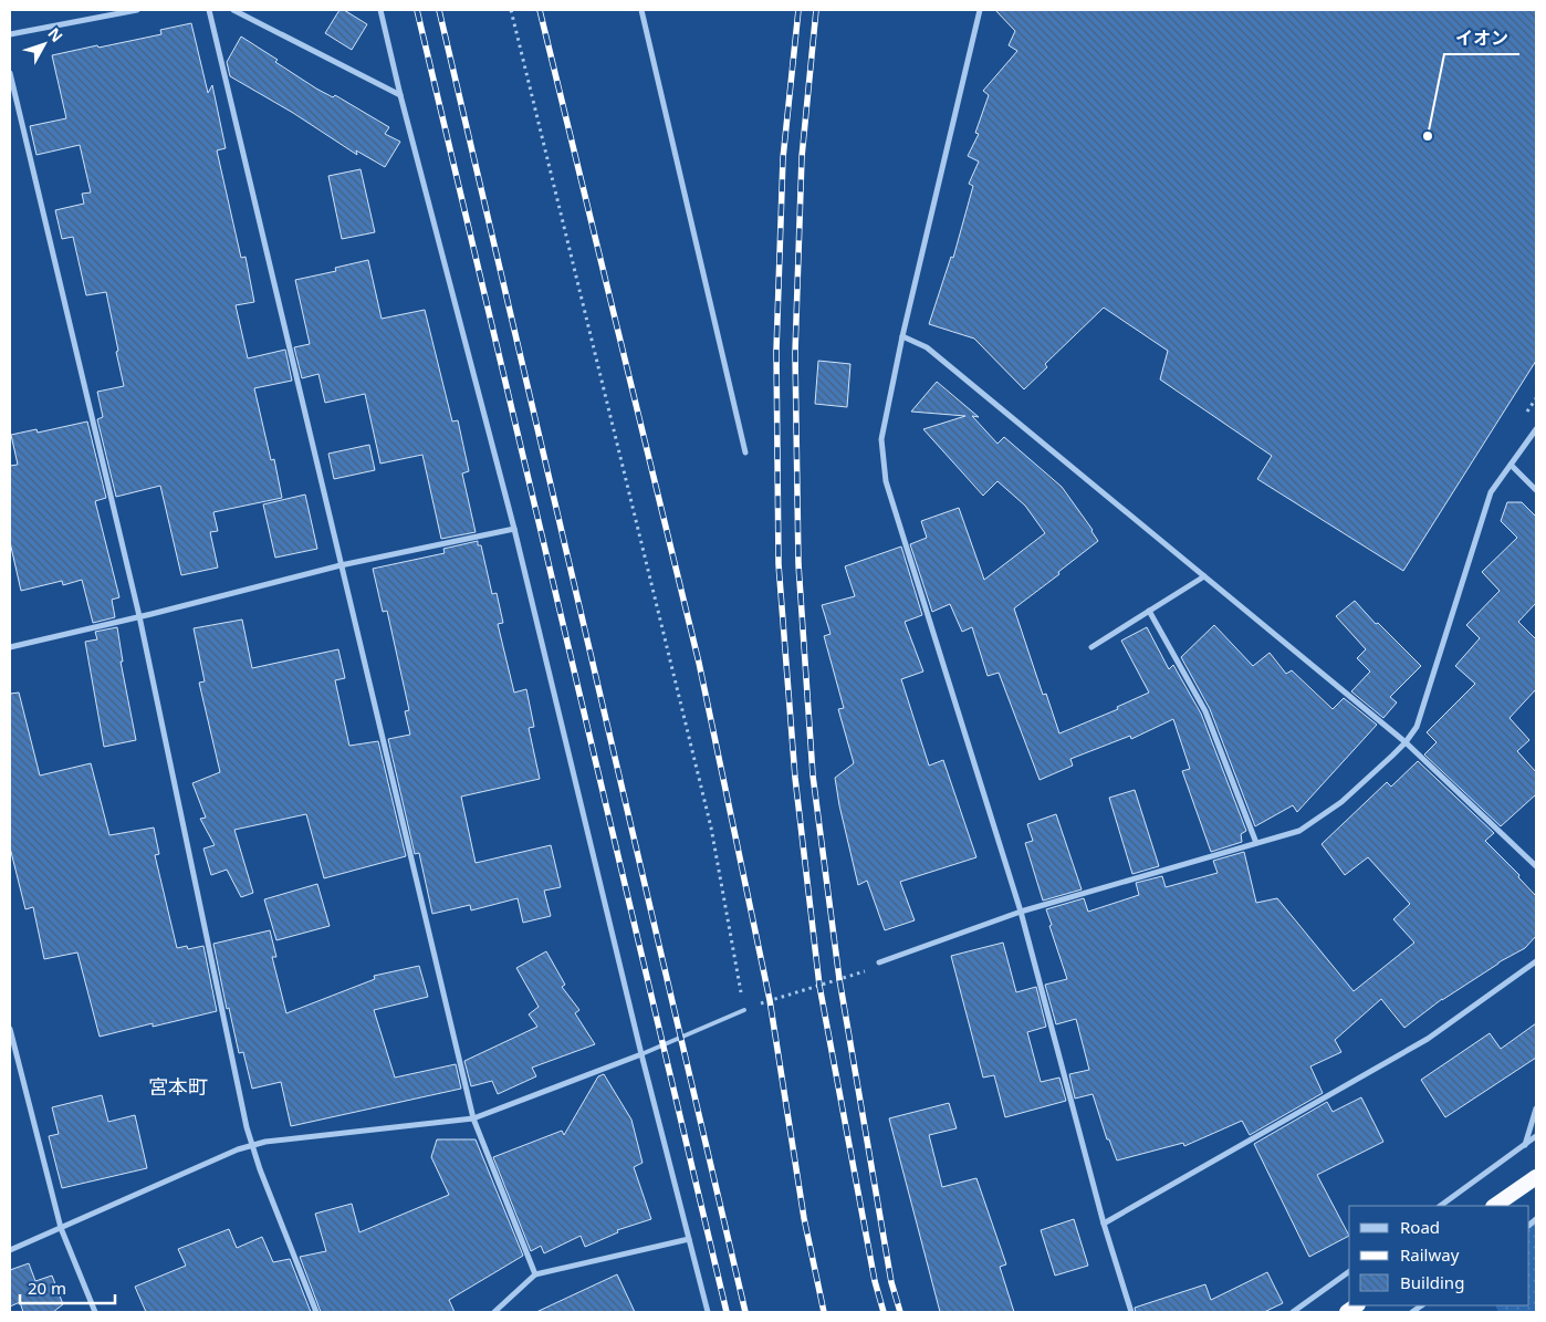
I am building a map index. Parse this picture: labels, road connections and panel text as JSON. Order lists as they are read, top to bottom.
{
  "districts": ["宮本町"],
  "places": ["イオン"],
  "legend": ["Road", "Railway", "Building"],
  "scale_bar": "20 m",
  "north": "top right"
}
